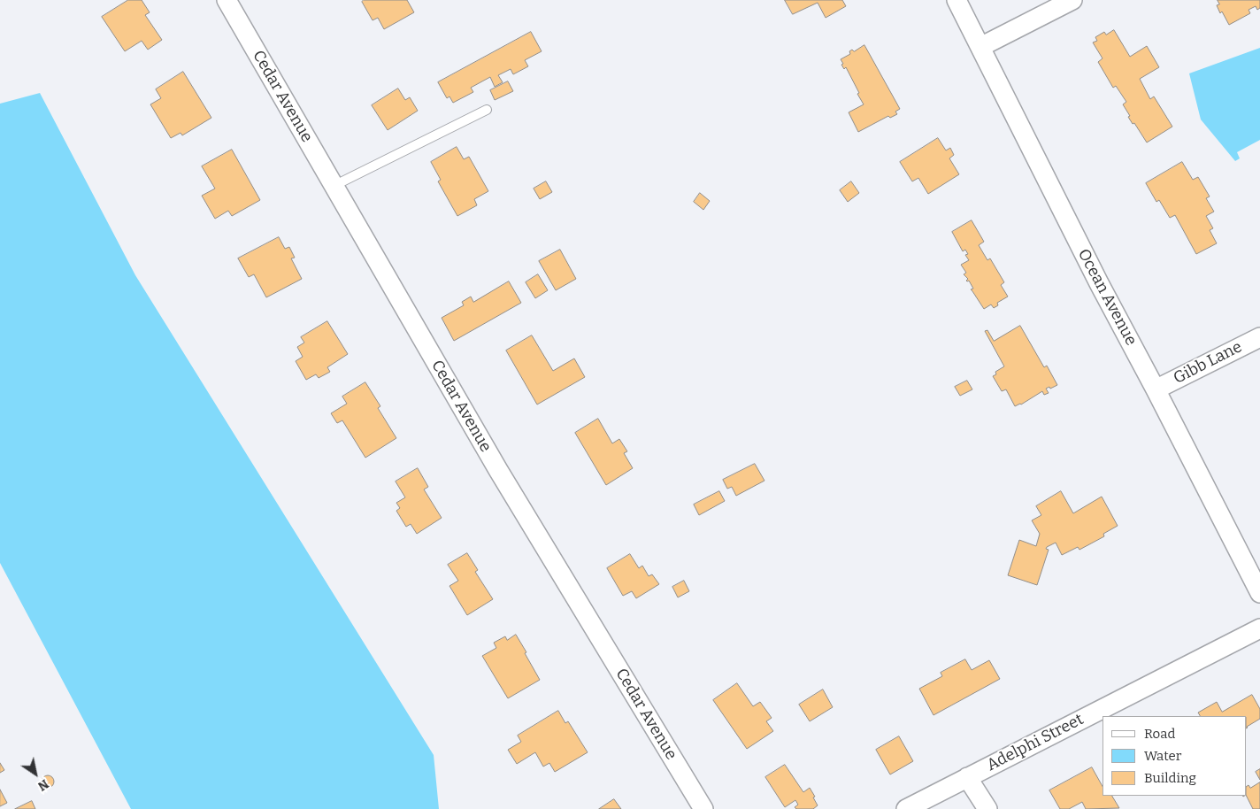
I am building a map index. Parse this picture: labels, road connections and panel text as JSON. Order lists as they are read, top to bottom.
{
  "streets": {
    "street": [
      "Cedar Avenue",
      "Ocean Avenue",
      "Gibb Lane",
      "Adelphi Street"
    ]
  },
  "crossings": [
    ["Ocean Avenue", "Gibb Lane"]
  ],
  "legend": ["Road", "Water", "Building"],
  "north": "bottom right"
}
